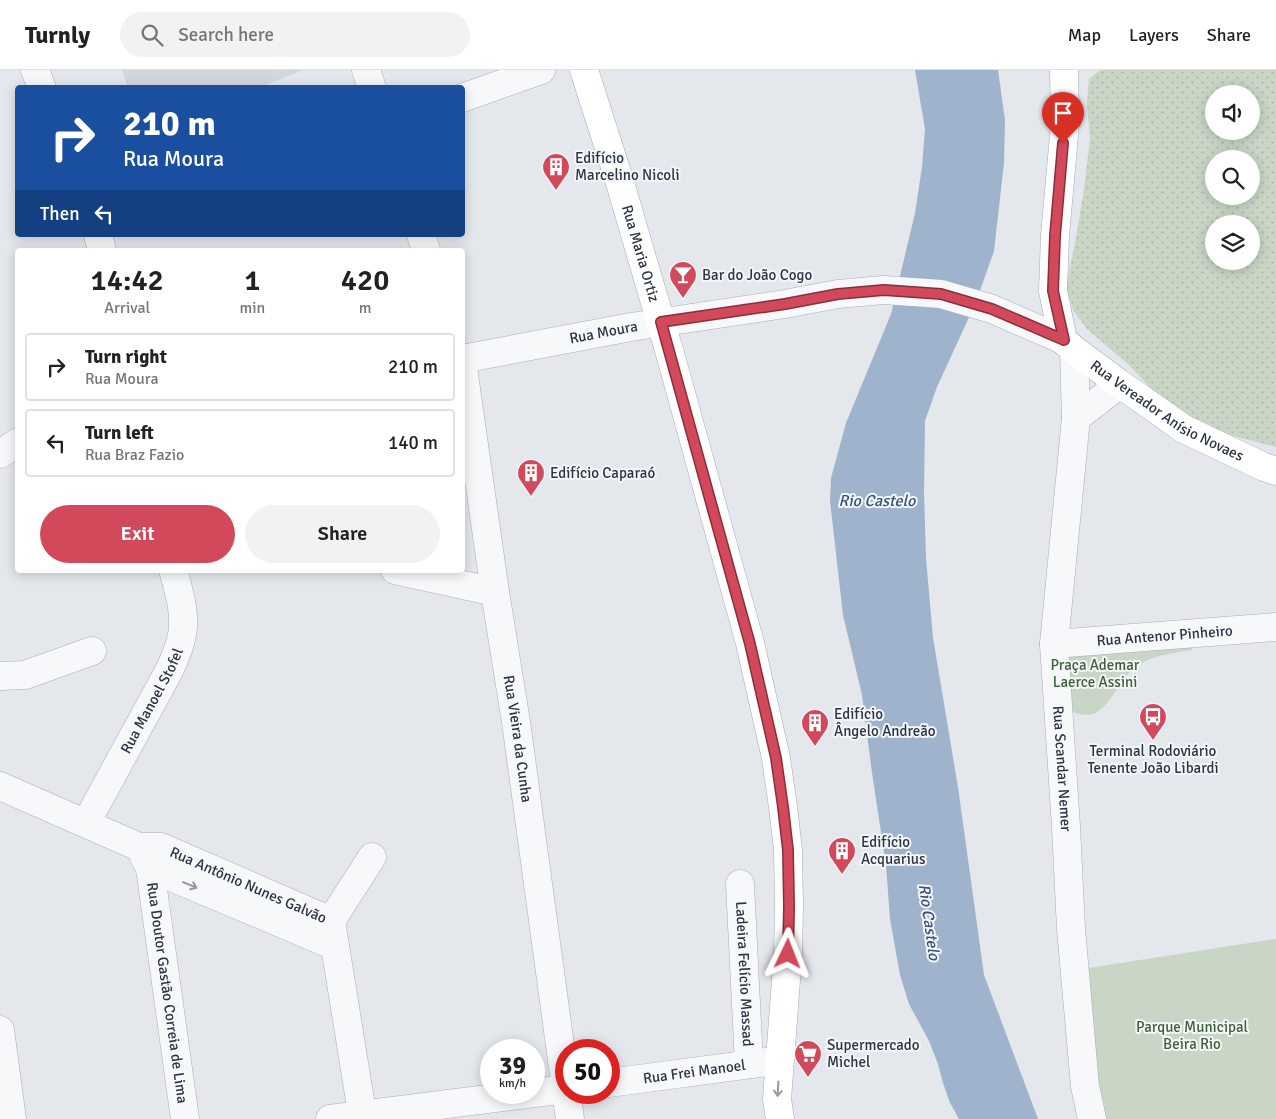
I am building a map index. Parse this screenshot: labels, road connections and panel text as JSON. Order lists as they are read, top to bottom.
{
  "streets": {
    "main road": ["Rua Maria Ortiz", "Rua Vereador Anísio Novaes"],
    "street": [
      "Rua Moura",
      "Rua Antenor Pinheiro",
      "Rua Manoel Stofel",
      "Rua Vieira da Cunha",
      "Rua Scandar Nemer",
      "Rua Antônio Nunes Galvão",
      "Ladeira Felício Massad",
      "Rua Doutor Gastão Correia de Lima",
      "Rua Frei Manoel"
    ]
  },
  "crossings": [
    ["Rua Maria Ortiz", "Rua Moura"],
    ["Rua Maria Ortiz", "Rua Frei Manoel"],
    ["Rua Moura", "Rua Vereador Anísio Novaes"],
    ["Rua Moura", "Rua Scandar Nemer"],
    ["Rua Vereador Anísio Novaes", "Rua Scandar Nemer"],
    ["Rua Antenor Pinheiro", "Rua Scandar Nemer"],
    ["Rua Manoel Stofel", "Rua Antônio Nunes Galvão"],
    ["Rua Antônio Nunes Galvão", "Rua Doutor Gastão Correia de Lima"],
    ["Ladeira Felício Massad", "Rua Frei Manoel"]
  ],
  "water": ["Rio Castelo"],
  "parks": ["Praça Ademar Laerce Assini", "Parque Municipal Beira Rio"],
  "places": {
    "building": [
      "Edifício Marcelino Nicoli",
      "Edifício Caparaó",
      "Edifício Ângelo Andreão",
      "Edifício Acquarius"
    ],
    "bar": ["Bar do João Cogo"],
    "bus stop": ["Terminal Rodoviário Tenente João Libardi"],
    "supermarket": ["Supermercado Michel"]
  },
  "page": {
    "header": "Turnly",
    "search": "Search here",
    "nav": ["Map", "Layers", "Share"],
    "turn": ["210 m", "Rua Moura"],
    "then": "Then",
    "eta": [
      "14:42",
      "Arrival",
      "1",
      "min",
      "420",
      "m"
    ],
    "list": [
      {
        "name": "Turn right",
        "note": "Rua Moura",
        "value": "210 m"
      },
      {
        "name": "Turn left",
        "note": "Rua Braz Fazio",
        "value": "140 m"
      }
    ],
    "buttons": ["Exit", "Share"],
    "speed": "39 km/h",
    "limit": "50"
  }
}
